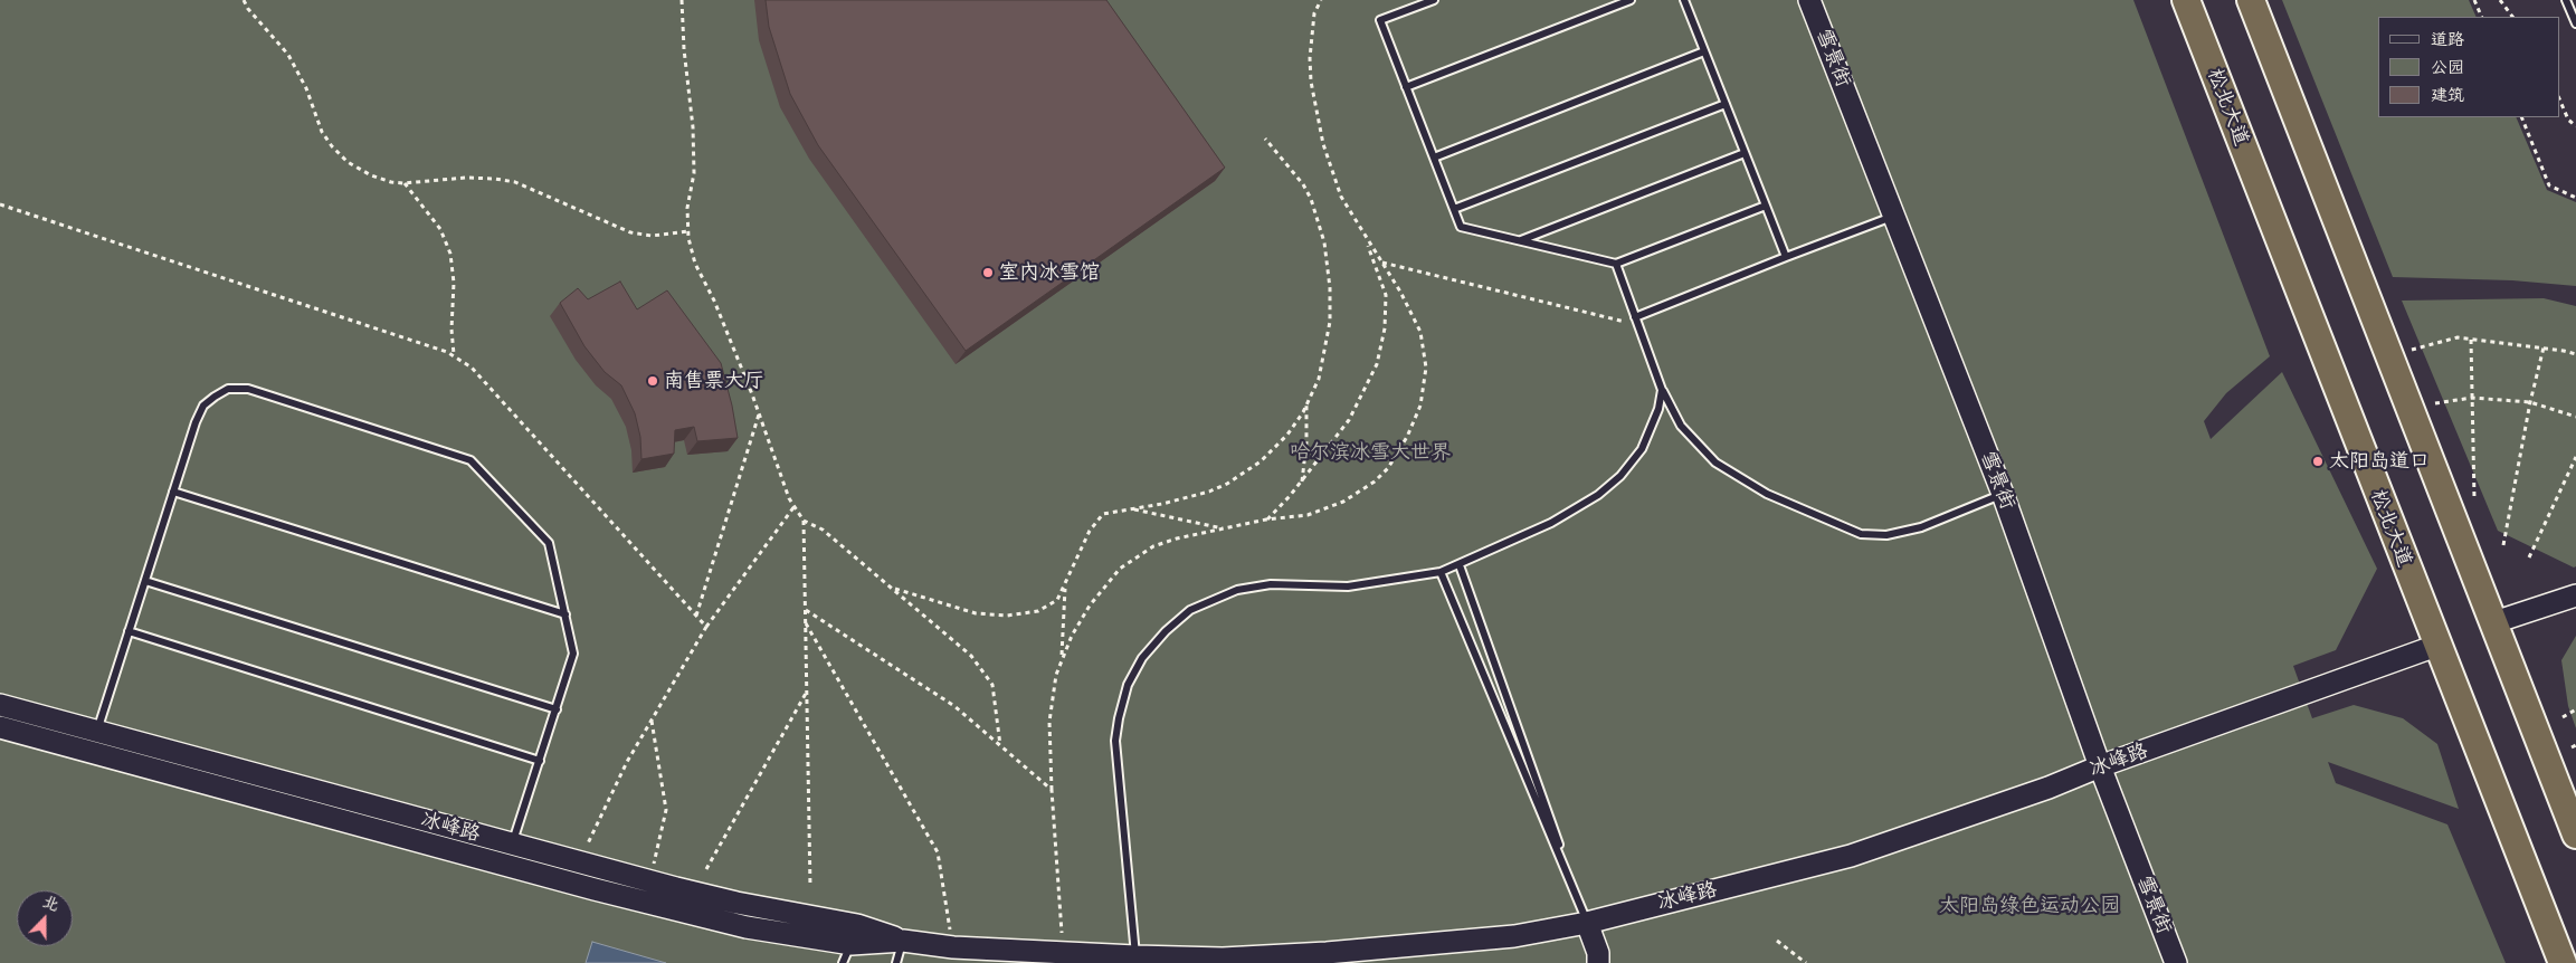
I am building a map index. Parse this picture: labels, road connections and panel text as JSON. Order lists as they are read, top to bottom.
{
  "streets": {
    "highway": ["松北大道"],
    "street": ["雪景街", "冰峰路"]
  },
  "crossings": [
    ["雪景街", "冰峰路"],
    ["松北大道", "冰峰路"]
  ],
  "parks": ["哈尔滨冰雪大世界", "太阳岛绿色运动公园"],
  "places": ["室内冰雪馆", "南售票大厅", "太阳岛道口"],
  "legend": ["道路", "公园", "建筑"],
  "north": "top"
}
